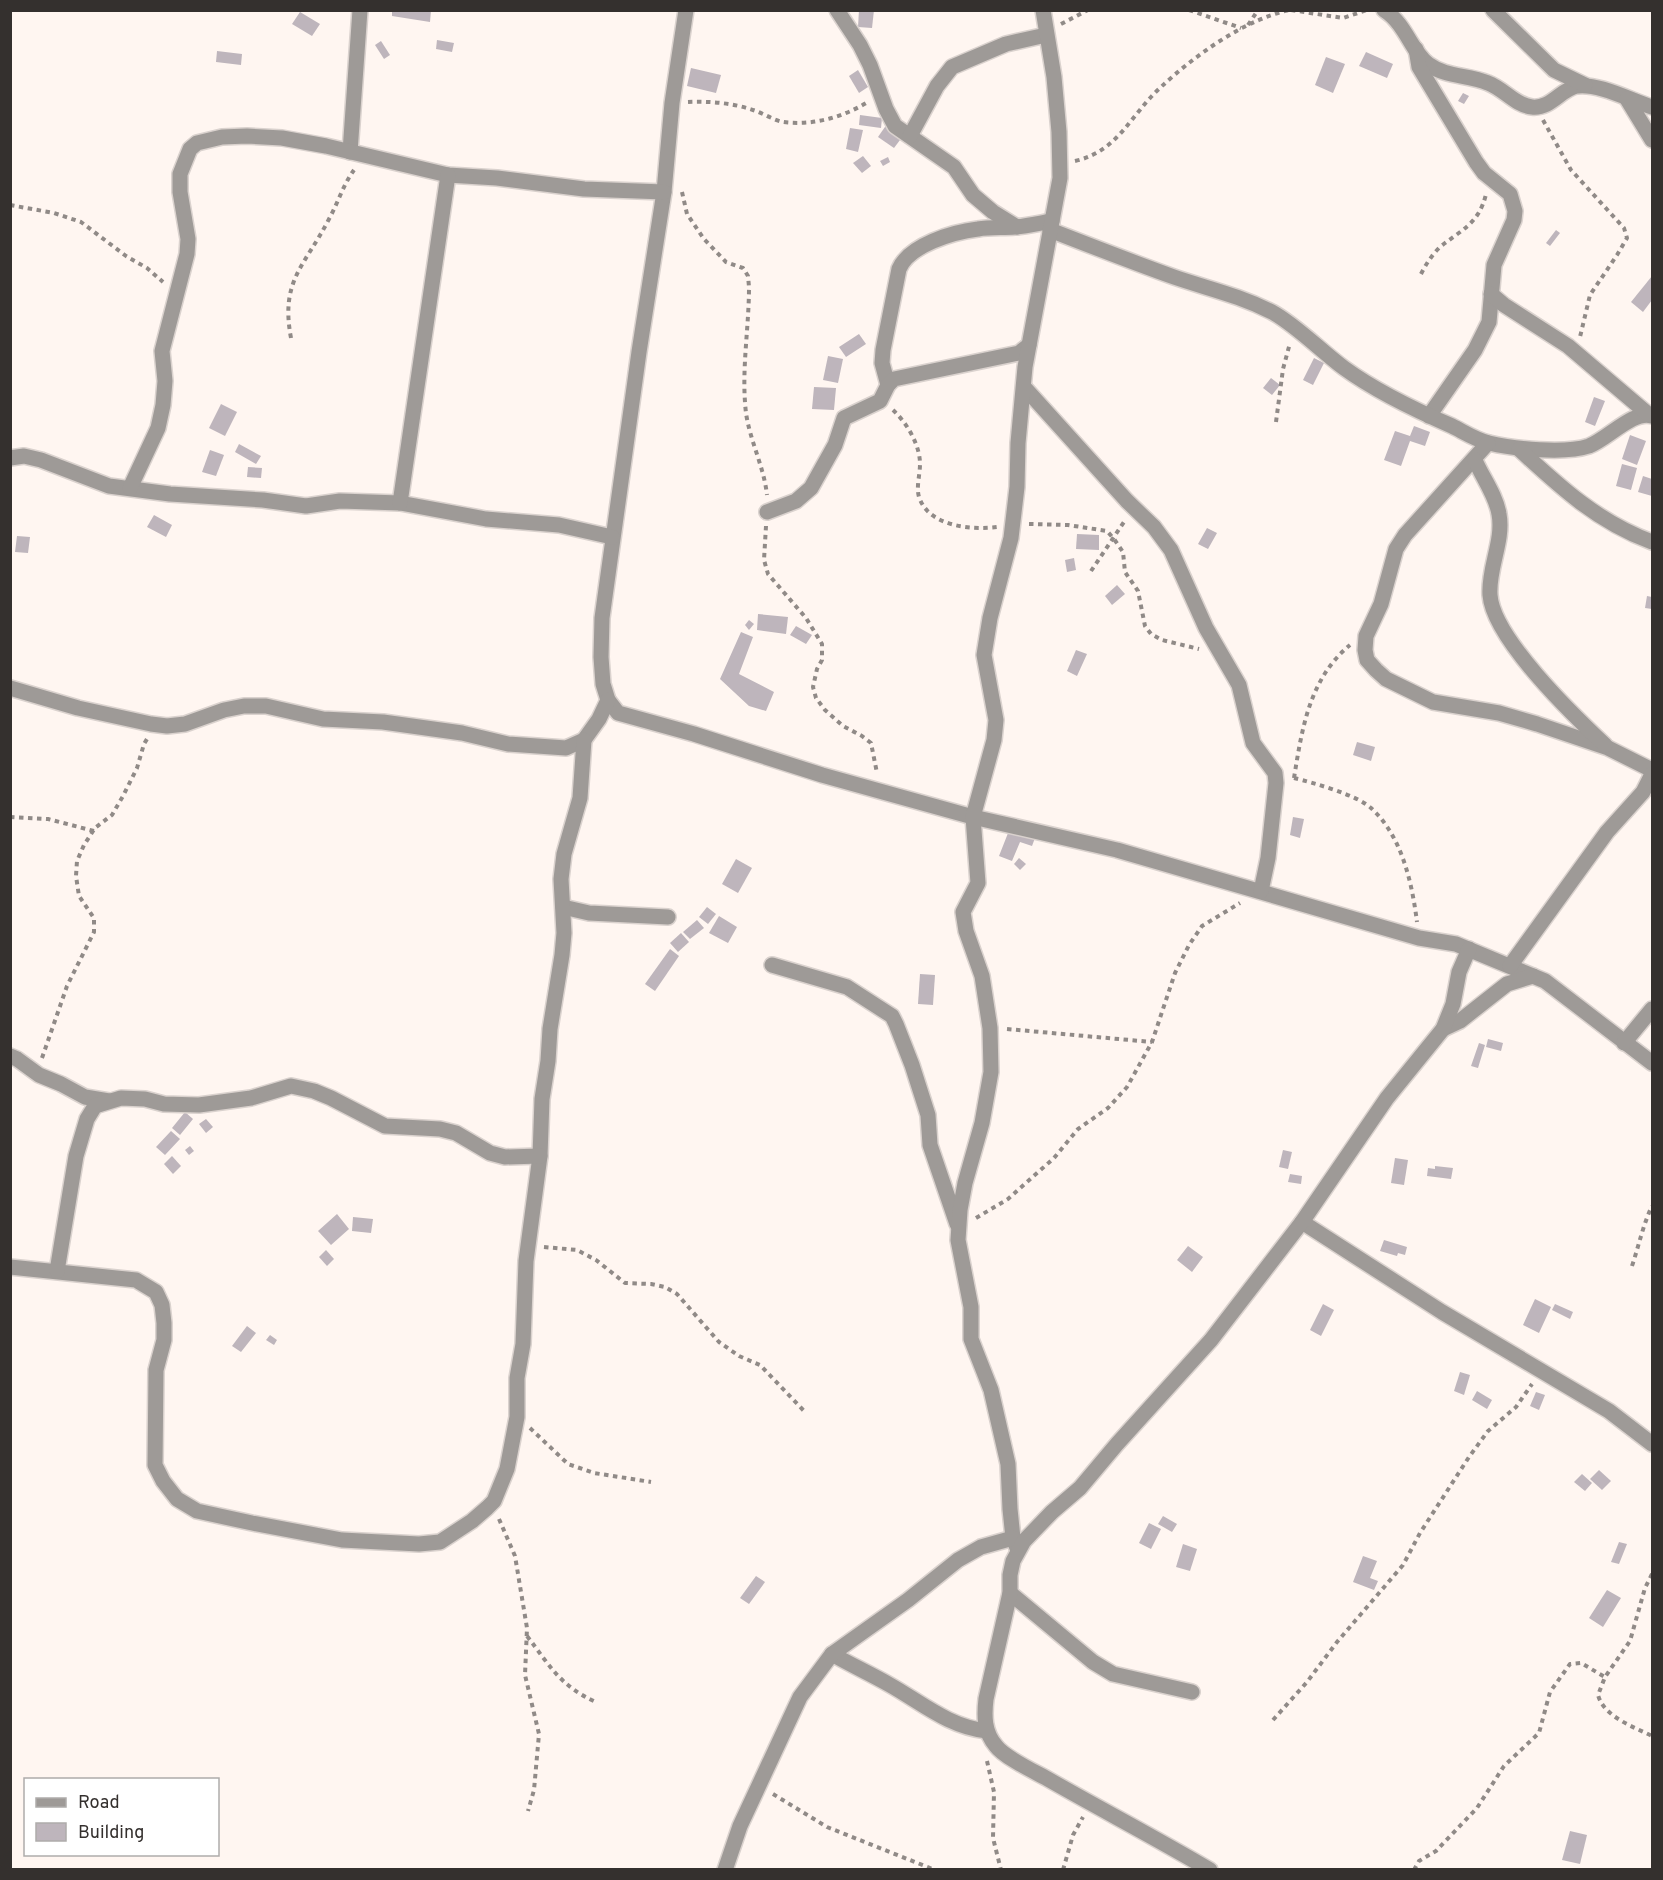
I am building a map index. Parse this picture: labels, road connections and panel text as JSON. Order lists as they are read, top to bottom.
{
  "legend": ["Road", "Building"]
}
